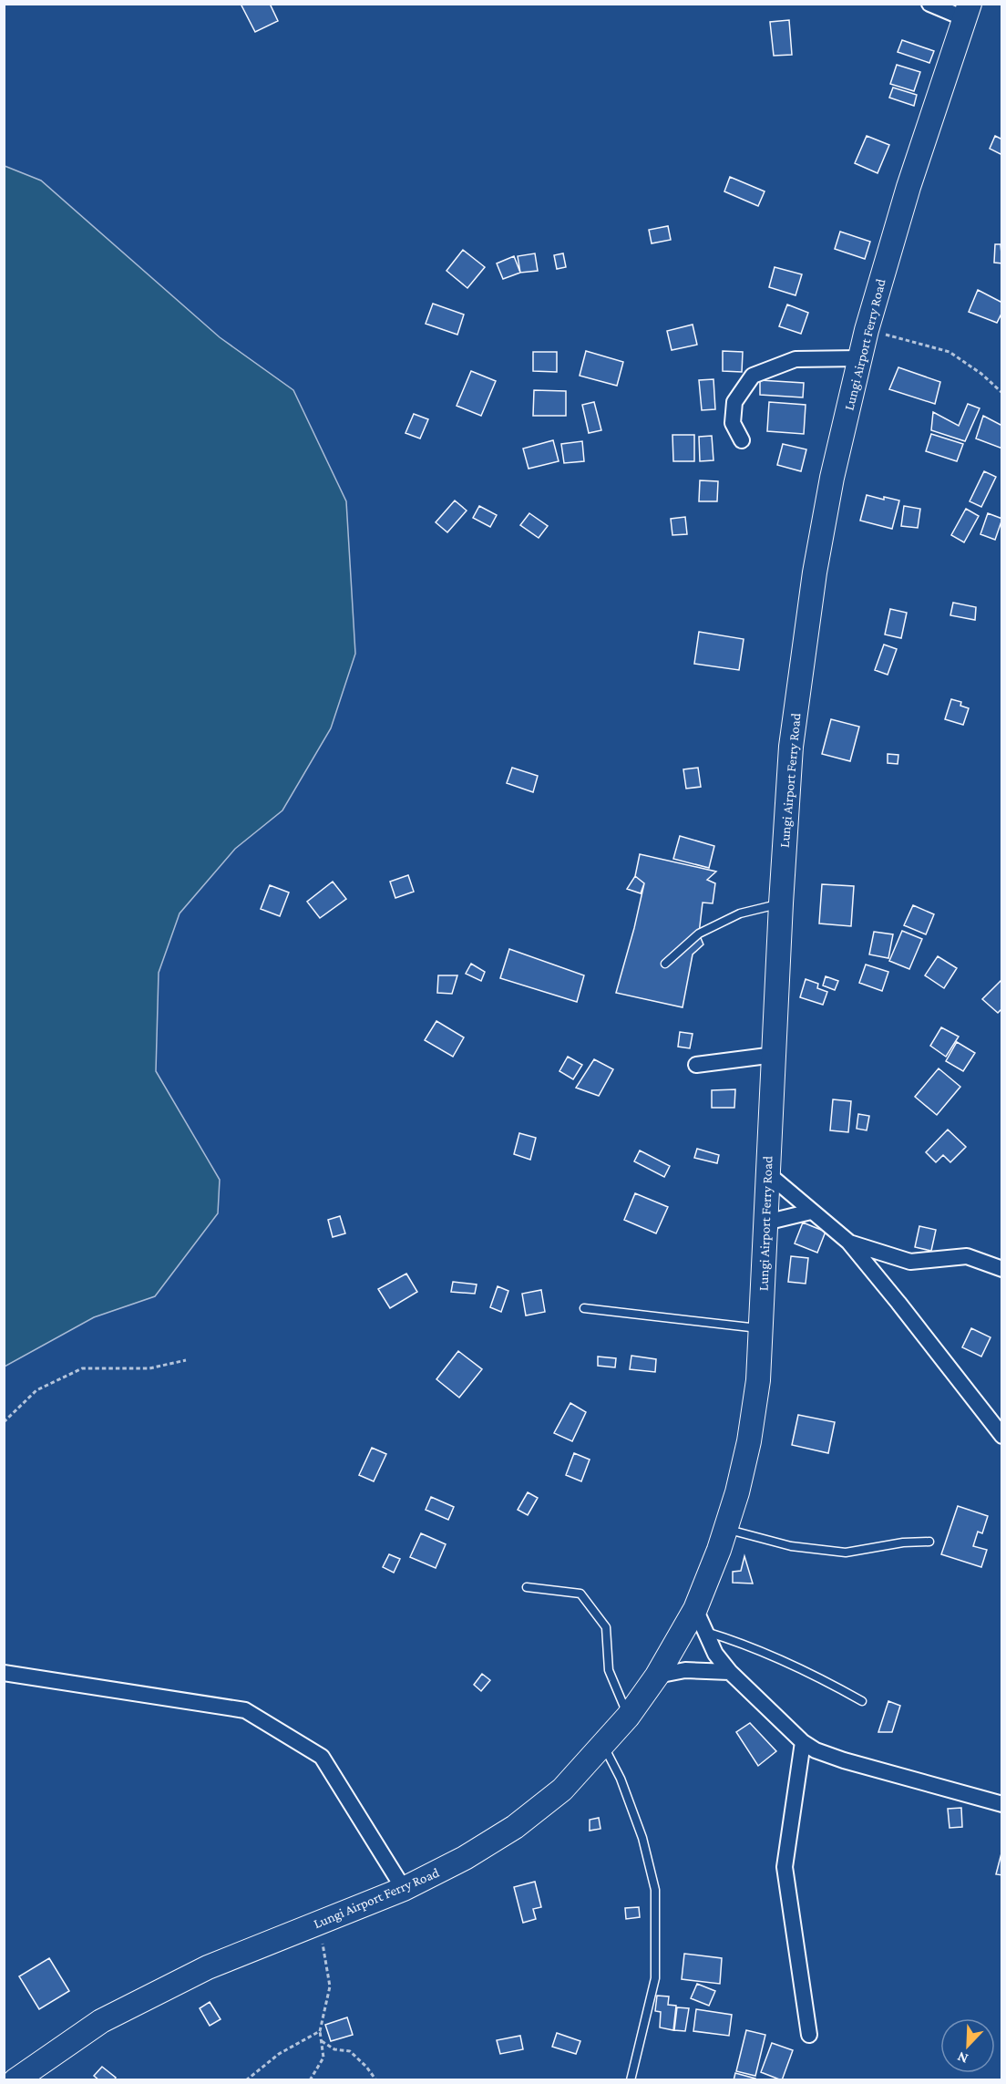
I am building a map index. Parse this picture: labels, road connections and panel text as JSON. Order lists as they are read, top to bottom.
{
  "streets": {
    "main road": ["Lungi Airport Ferry Road"]
  },
  "north": "bottom left"
}
